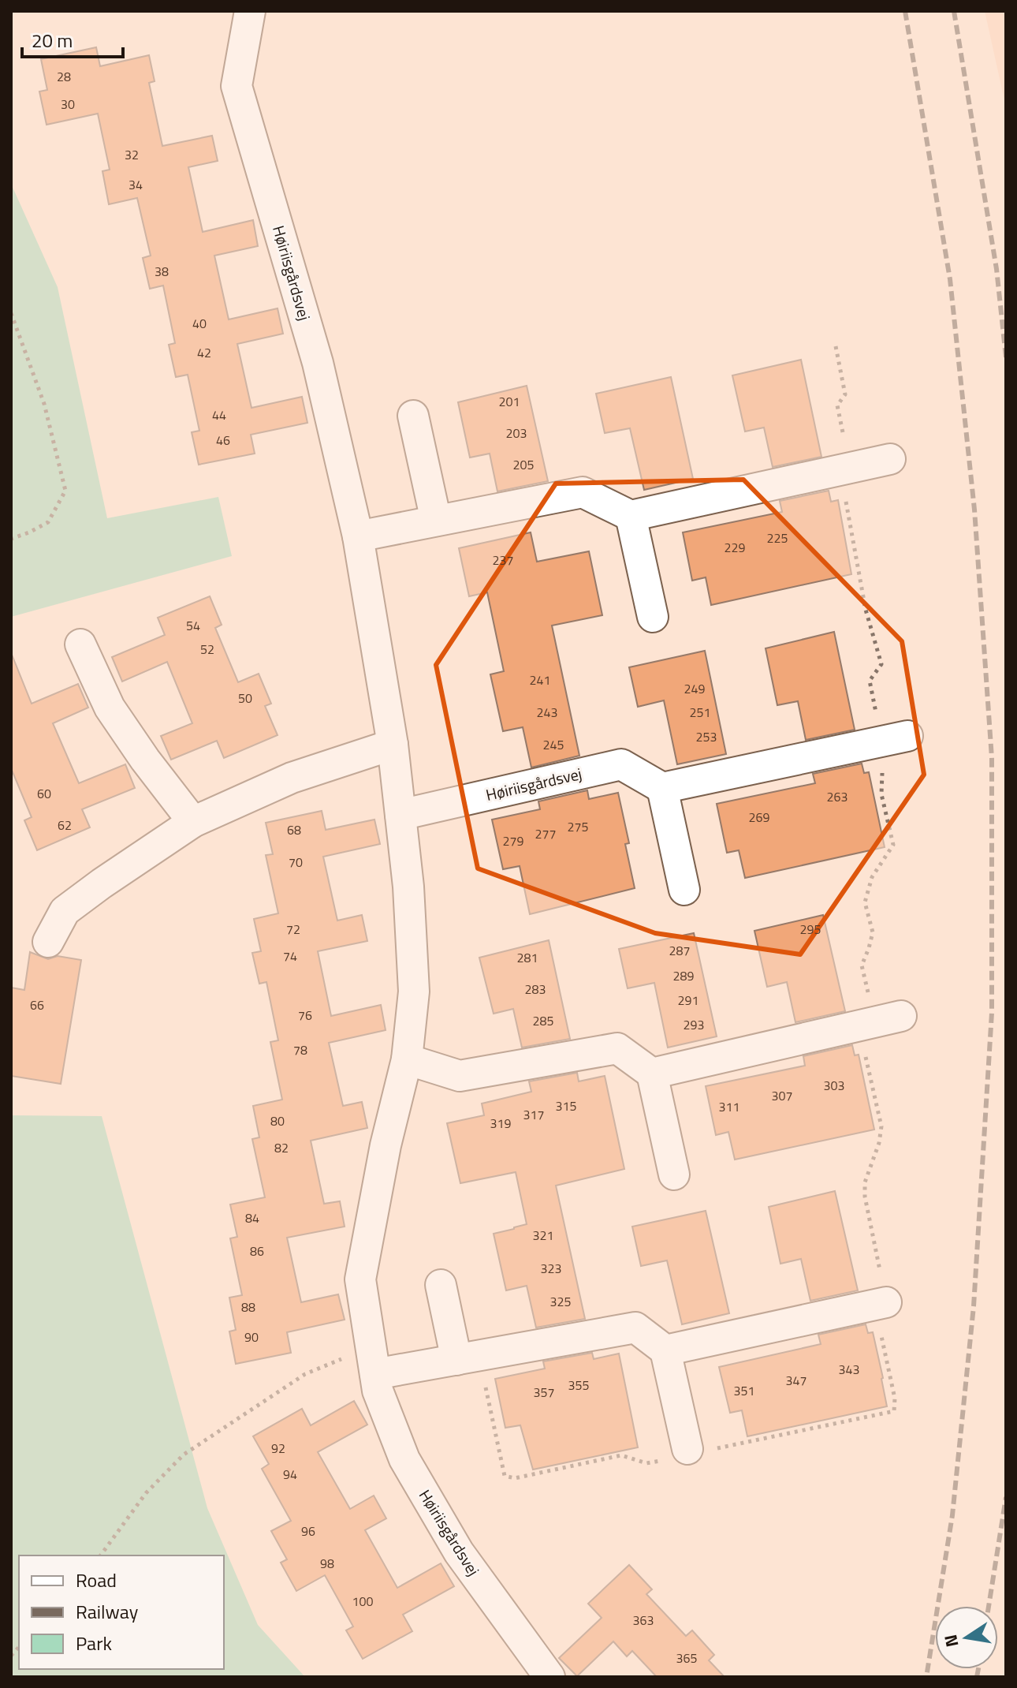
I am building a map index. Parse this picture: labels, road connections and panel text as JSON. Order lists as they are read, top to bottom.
{
  "streets": {
    "street": ["Høiriisgårdsvej"]
  },
  "house_numbers": [
    "28",
    "30",
    "32",
    "34",
    "38",
    "40",
    "42",
    "201",
    "44",
    "203",
    "46",
    "205",
    "225",
    "229",
    "237",
    "54",
    "52",
    "241",
    "249",
    "50",
    "243",
    "251",
    "253",
    "245",
    "60",
    "263",
    "269",
    "62",
    "275",
    "68",
    "277",
    "279",
    "70",
    "72",
    "295",
    "287",
    "74",
    "281",
    "289",
    "283",
    "291",
    "66",
    "76",
    "285",
    "293",
    "78",
    "303",
    "307",
    "315",
    "311",
    "317",
    "80",
    "319",
    "82",
    "84",
    "321",
    "86",
    "323",
    "325",
    "88",
    "90",
    "343",
    "347",
    "355",
    "351",
    "357",
    "92",
    "94",
    "96",
    "98",
    "100",
    "363",
    "365"
  ],
  "legend": ["Road", "Railway", "Park"],
  "scale_bar": "20 m",
  "north": "left"
}
